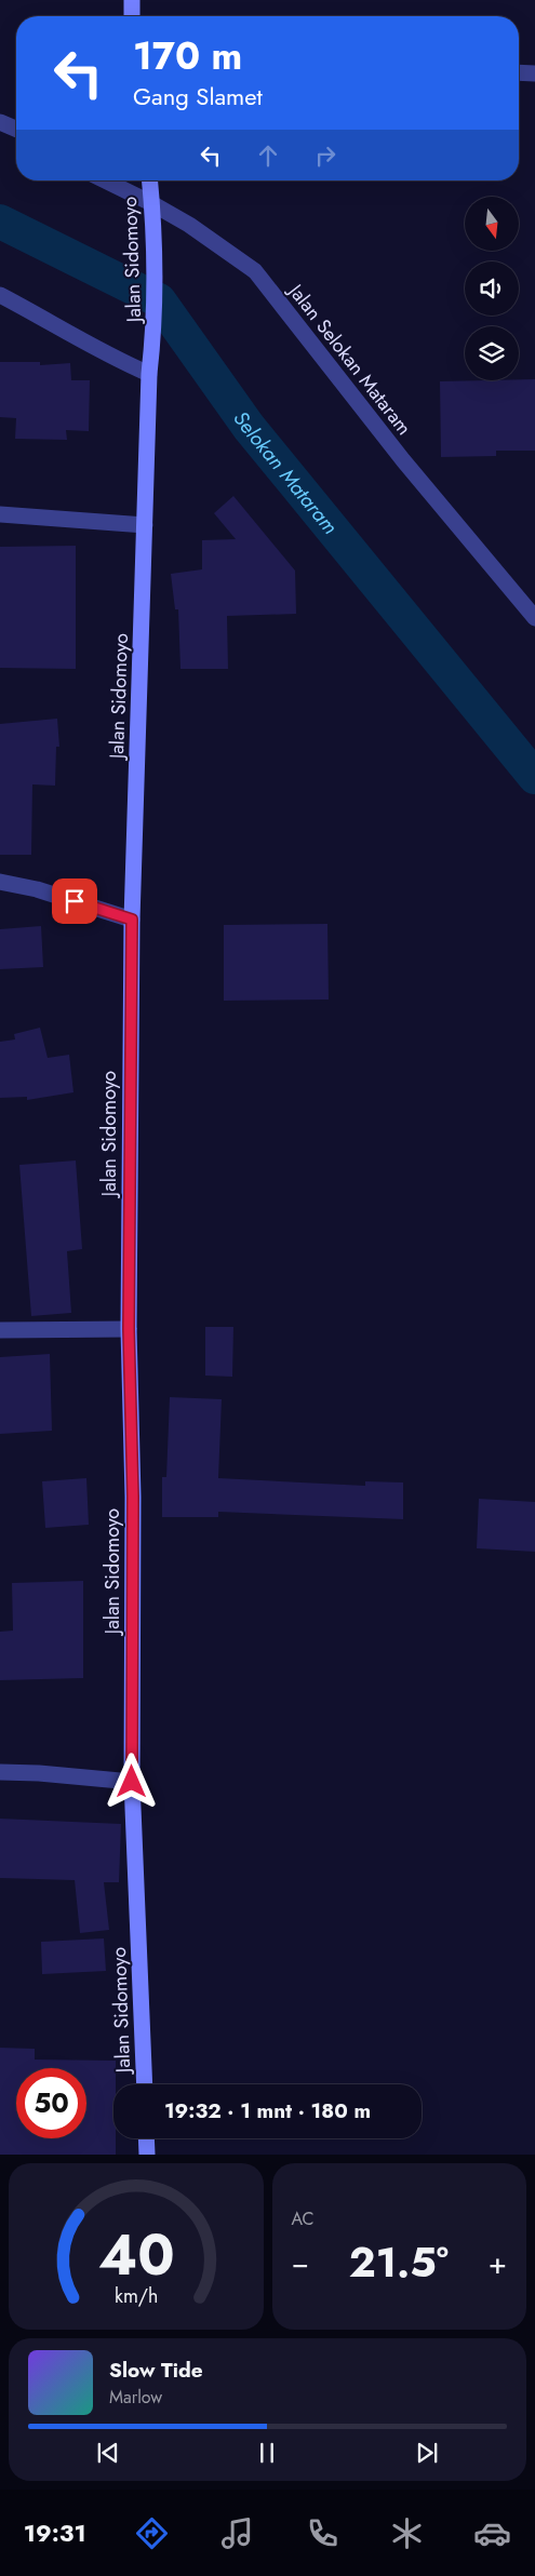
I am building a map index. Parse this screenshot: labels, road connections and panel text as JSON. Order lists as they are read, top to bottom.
{
  "streets": {
    "main road": ["Jalan Sidomoyo"],
    "street": ["Jalan Selokan Mataram"]
  },
  "crossings": [
    ["Jalan Sidomoyo", "Jalan Selokan Mataram"]
  ],
  "water": ["Selokan Mataram"],
  "north": "bottom",
  "page": {
    "turn": ["170 m", "Gang Slamet"],
    "limit": "50",
    "trip": "19:32 · 1 mnt · 180 m",
    "tile": "AC",
    "heat": ["−", "21.5°", "+"],
    "song": ["Slow Tide", "Marlow"],
    "tabs": "19:31",
    "gauge": ["40", "km/h"]
  }
}
